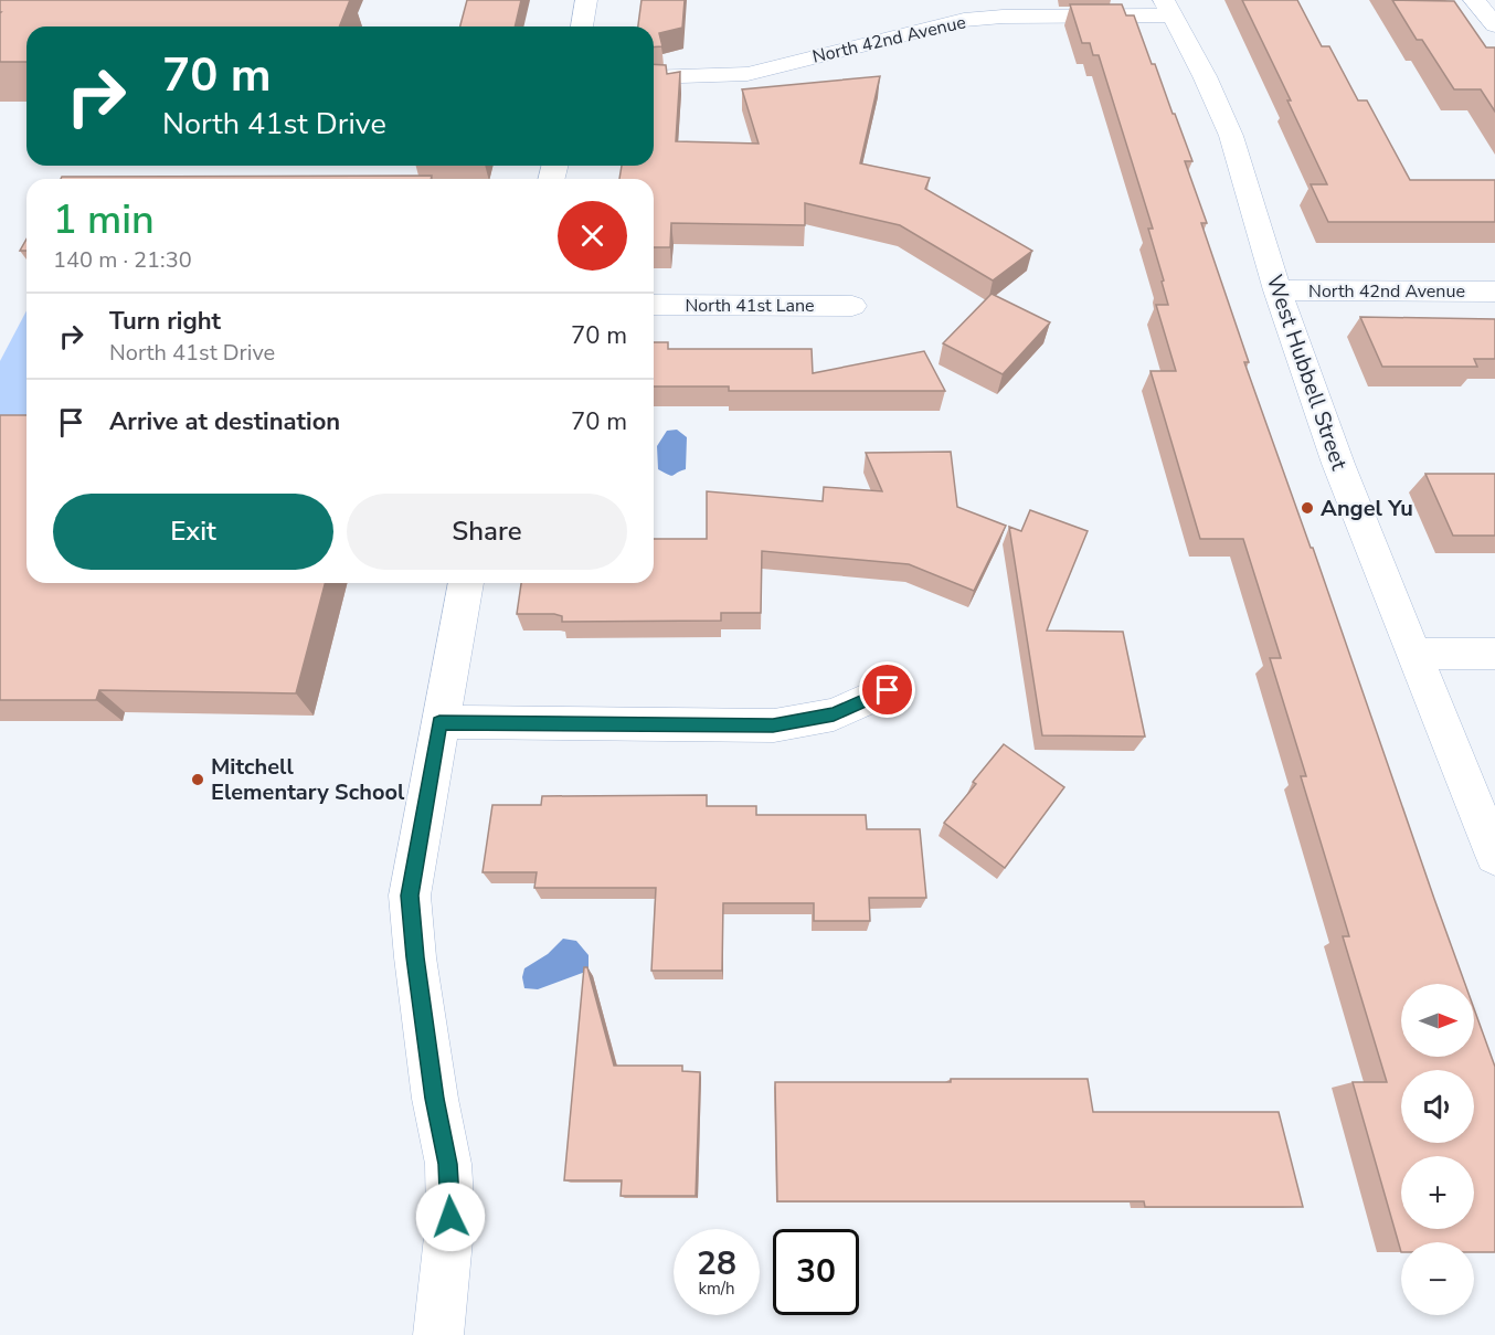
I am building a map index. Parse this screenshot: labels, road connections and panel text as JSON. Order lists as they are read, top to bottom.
{
  "streets": {
    "street": ["North 42nd Avenue", "North 41st Lane", "West Hubbell Street"]
  },
  "crossings": [
    ["North 42nd Avenue", "West Hubbell Street"]
  ],
  "places": ["Angel Yu", "Mitchell Elementary School"],
  "north": "right",
  "page": {
    "turn": ["70 m", "North 41st Drive"],
    "heading": ["1 min", "140 m · 21:30"],
    "list": [
      {
        "name": "Turn right",
        "note": "North 41st Drive",
        "value": "70 m"
      },
      {
        "name": "Arrive at destination",
        "value": "70 m"
      }
    ],
    "buttons": ["Exit", "Share"],
    "map_buttons": ["+", "−"],
    "speed": "28 km/h",
    "limit": "30"
  }
}
